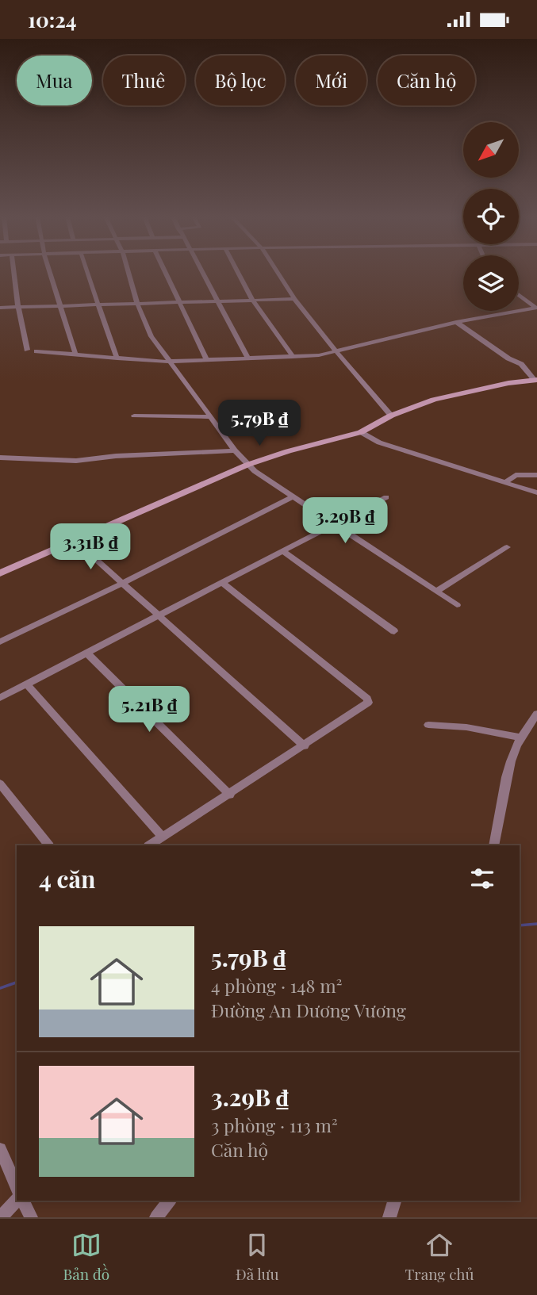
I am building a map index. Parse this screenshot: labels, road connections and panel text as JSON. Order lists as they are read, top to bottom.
{
  "north": "bottom left",
  "page": {
    "status": "10:24",
    "chip": [
      "Mua",
      "Thuê",
      "Bộ lọc",
      "Mới",
      "Căn hộ"
    ],
    "price": [
      "5.79B ₫",
      "3.29B ₫",
      "3.31B ₫",
      "5.21B ₫"
    ],
    "heading": "4 căn",
    "list": [
      {
        "name": "5.79B ₫",
        "note": "4 phòng · 148 m² · Đường An Dương Vương"
      },
      {
        "name": "3.29B ₫",
        "note": "3 phòng · 113 m² · Căn hộ"
      }
    ],
    "tabs": ["Bản đồ", "Đã lưu", "Trang chủ"]
  }
}
